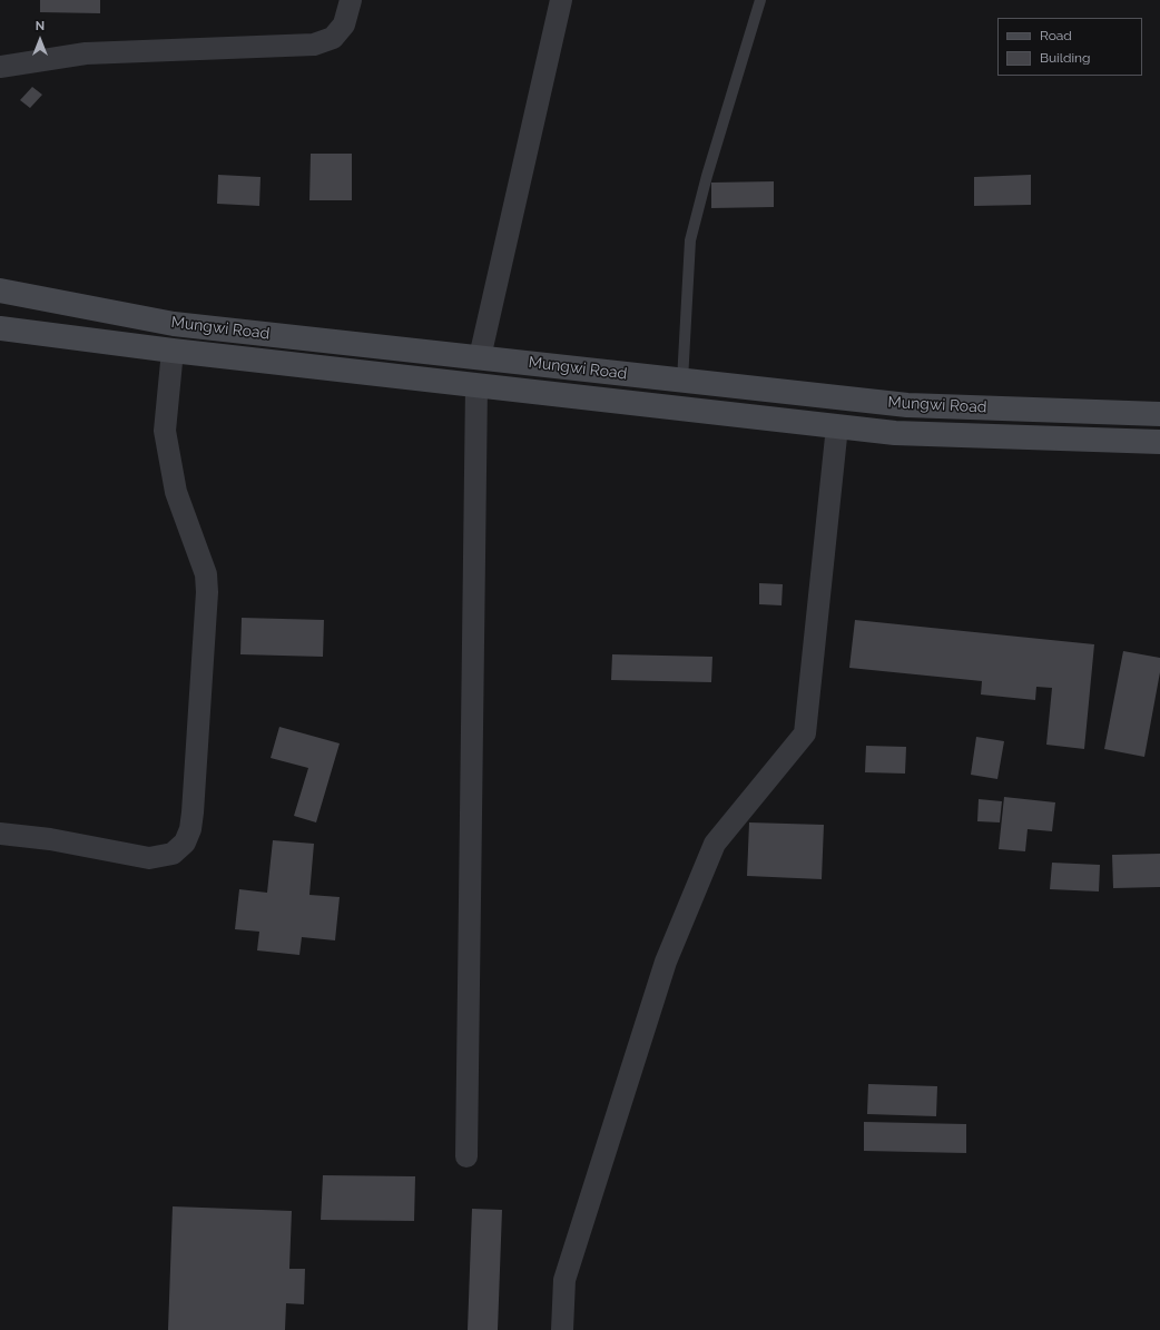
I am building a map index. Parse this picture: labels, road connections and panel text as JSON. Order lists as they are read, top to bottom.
{
  "streets": {
    "main road": ["Mungwi Road"]
  },
  "legend": ["Road", "Building"],
  "north": "top"
}
